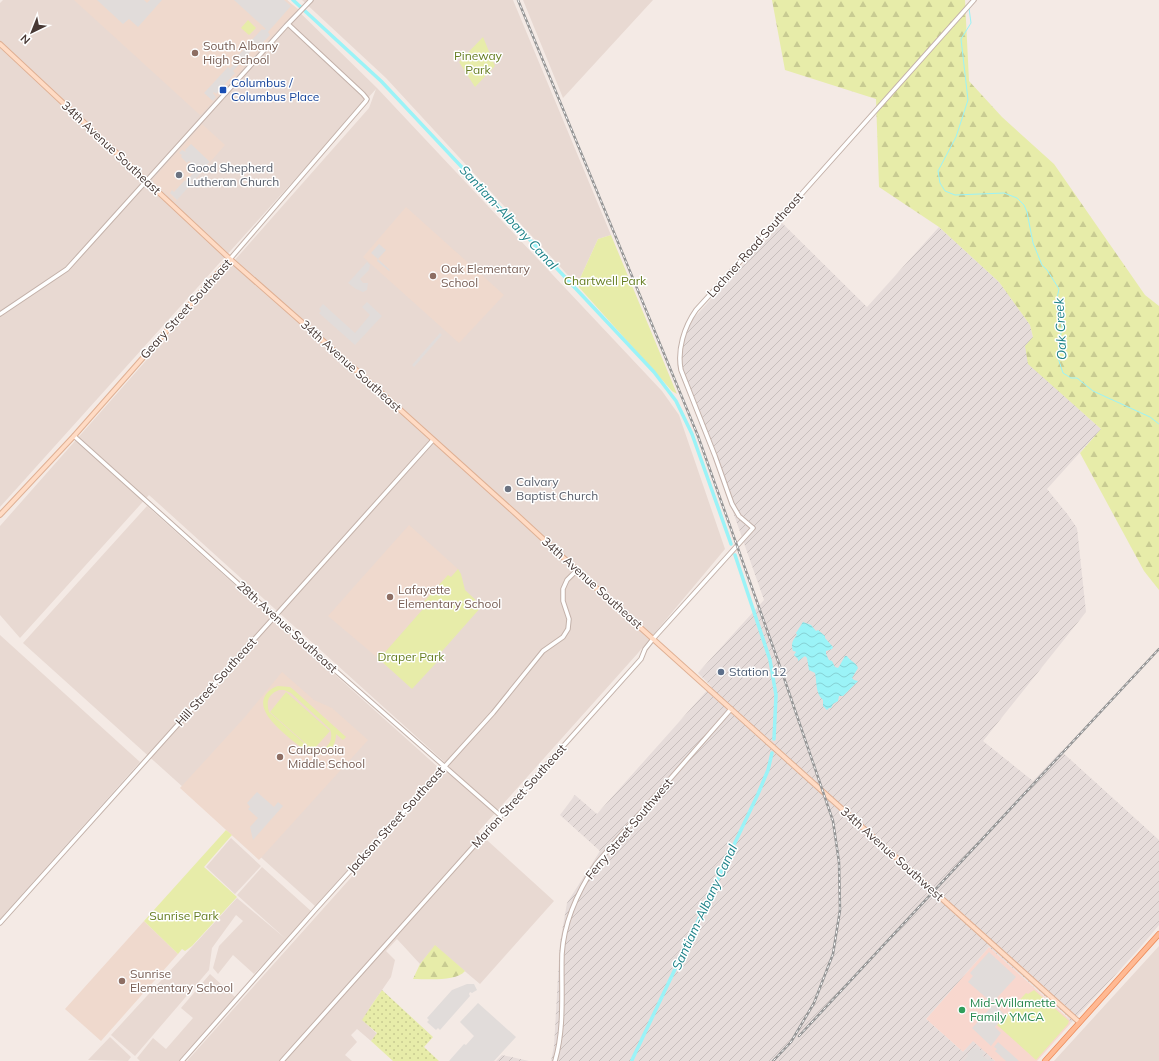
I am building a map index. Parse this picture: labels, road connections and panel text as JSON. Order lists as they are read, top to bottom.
{
  "streets": {
    "main road": ["34th Avenue Southeast", "Geary Street Southeast", "34th Avenue Southwest"],
    "street": [
      "Lochner Road Southeast",
      "28th Avenue Southeast",
      "Hill Street Southeast",
      "Marion Street Southeast",
      "Jackson Street Southeast",
      "Ferry Street Southwest"
    ]
  },
  "crossings": [
    ["34th Avenue Southeast", "Geary Street Southeast"],
    ["34th Avenue Southeast", "Hill Street Southeast"],
    ["34th Avenue Southeast", "Marion Street Southeast"],
    ["34th Avenue Southeast", "Jackson Street Southeast"],
    ["34th Avenue Southeast", "34th Avenue Southwest"],
    ["Lochner Road Southeast", "Marion Street Southeast"],
    ["Geary Street Southeast", "28th Avenue Southeast"],
    ["28th Avenue Southeast", "Hill Street Southeast"],
    ["28th Avenue Southeast", "Marion Street Southeast"],
    ["28th Avenue Southeast", "Jackson Street Southeast"],
    ["Ferry Street Southwest", "34th Avenue Southwest"]
  ],
  "water": ["Santiam-Albany Canal", "Oak Creek"],
  "parks": [
    "Pineway Park",
    "Chartwell Park",
    "Draper Park",
    "Sunrise Park"
  ],
  "places": {
    "other": [
      "South Albany High School",
      "Good Shepherd Lutheran Church",
      "Oak Elementary School",
      "Calvary Baptist Church",
      "Lafayette Elementary School",
      "Station 12",
      "Calapooia Middle School",
      "Sunrise Elementary School",
      "Mid-Willamette Family YMCA"
    ],
    "transit": ["Columbus / Columbus Place"]
  },
  "north": "bottom left"
}
